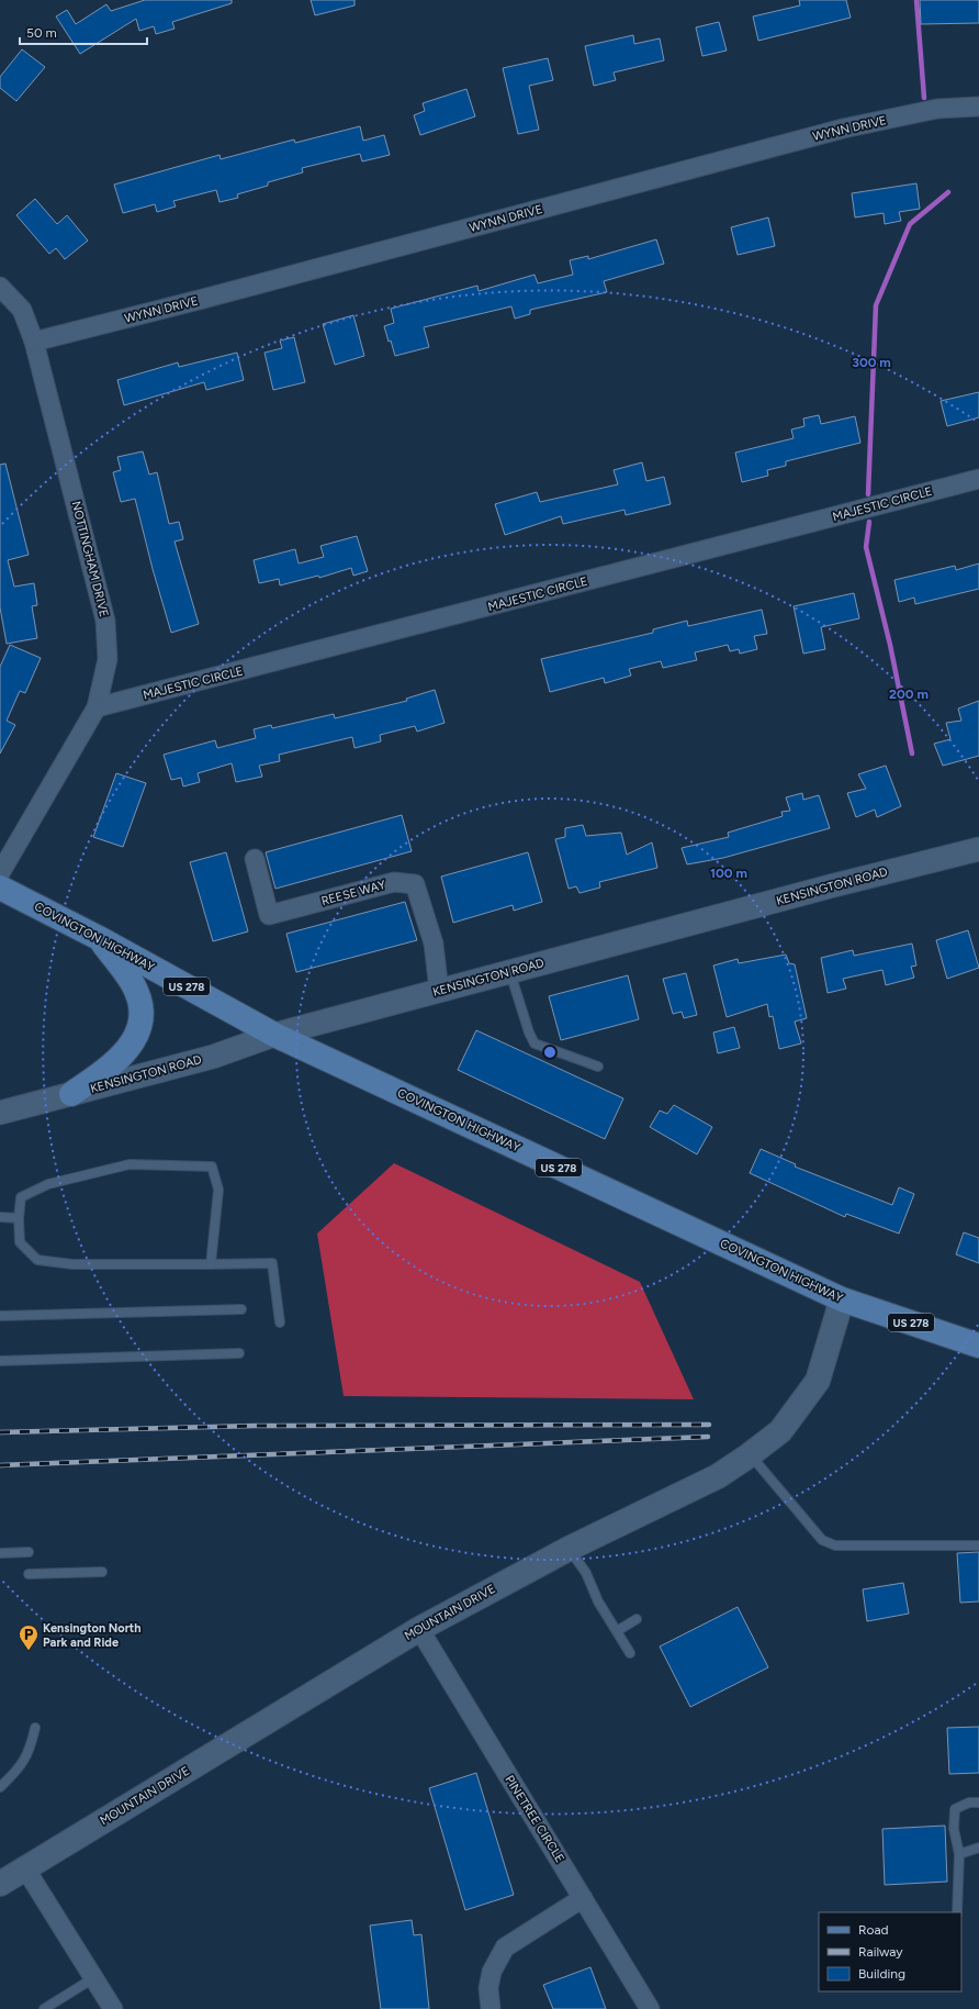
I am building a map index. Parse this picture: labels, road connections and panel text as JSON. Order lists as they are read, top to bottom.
{
  "streets": {
    "main road": ["COVINGTON HIGHWAY", "US 278", "MOUNTAIN DRIVE"],
    "street": [
      "WYNN DRIVE",
      "MAJESTIC CIRCLE",
      "NOTTINGHAM DRIVE",
      "KENSINGTON ROAD",
      "REESE WAY",
      "PINETREE CIRCLE"
    ]
  },
  "crossings": [
    ["WYNN DRIVE", "NOTTINGHAM DRIVE"],
    ["MAJESTIC CIRCLE", "NOTTINGHAM DRIVE"],
    ["KENSINGTON ROAD", "REESE WAY"],
    ["KENSINGTON ROAD", "COVINGTON HIGHWAY"],
    ["COVINGTON HIGHWAY", "MOUNTAIN DRIVE"],
    ["MOUNTAIN DRIVE", "PINETREE CIRCLE"]
  ],
  "places": {
    "parking": ["Kensington North Park and Ride"]
  },
  "legend": ["Road", "Railway", "Building"],
  "scale_bar": "50 m",
  "rings": ["300 m", "200 m", "100 m"]
}
